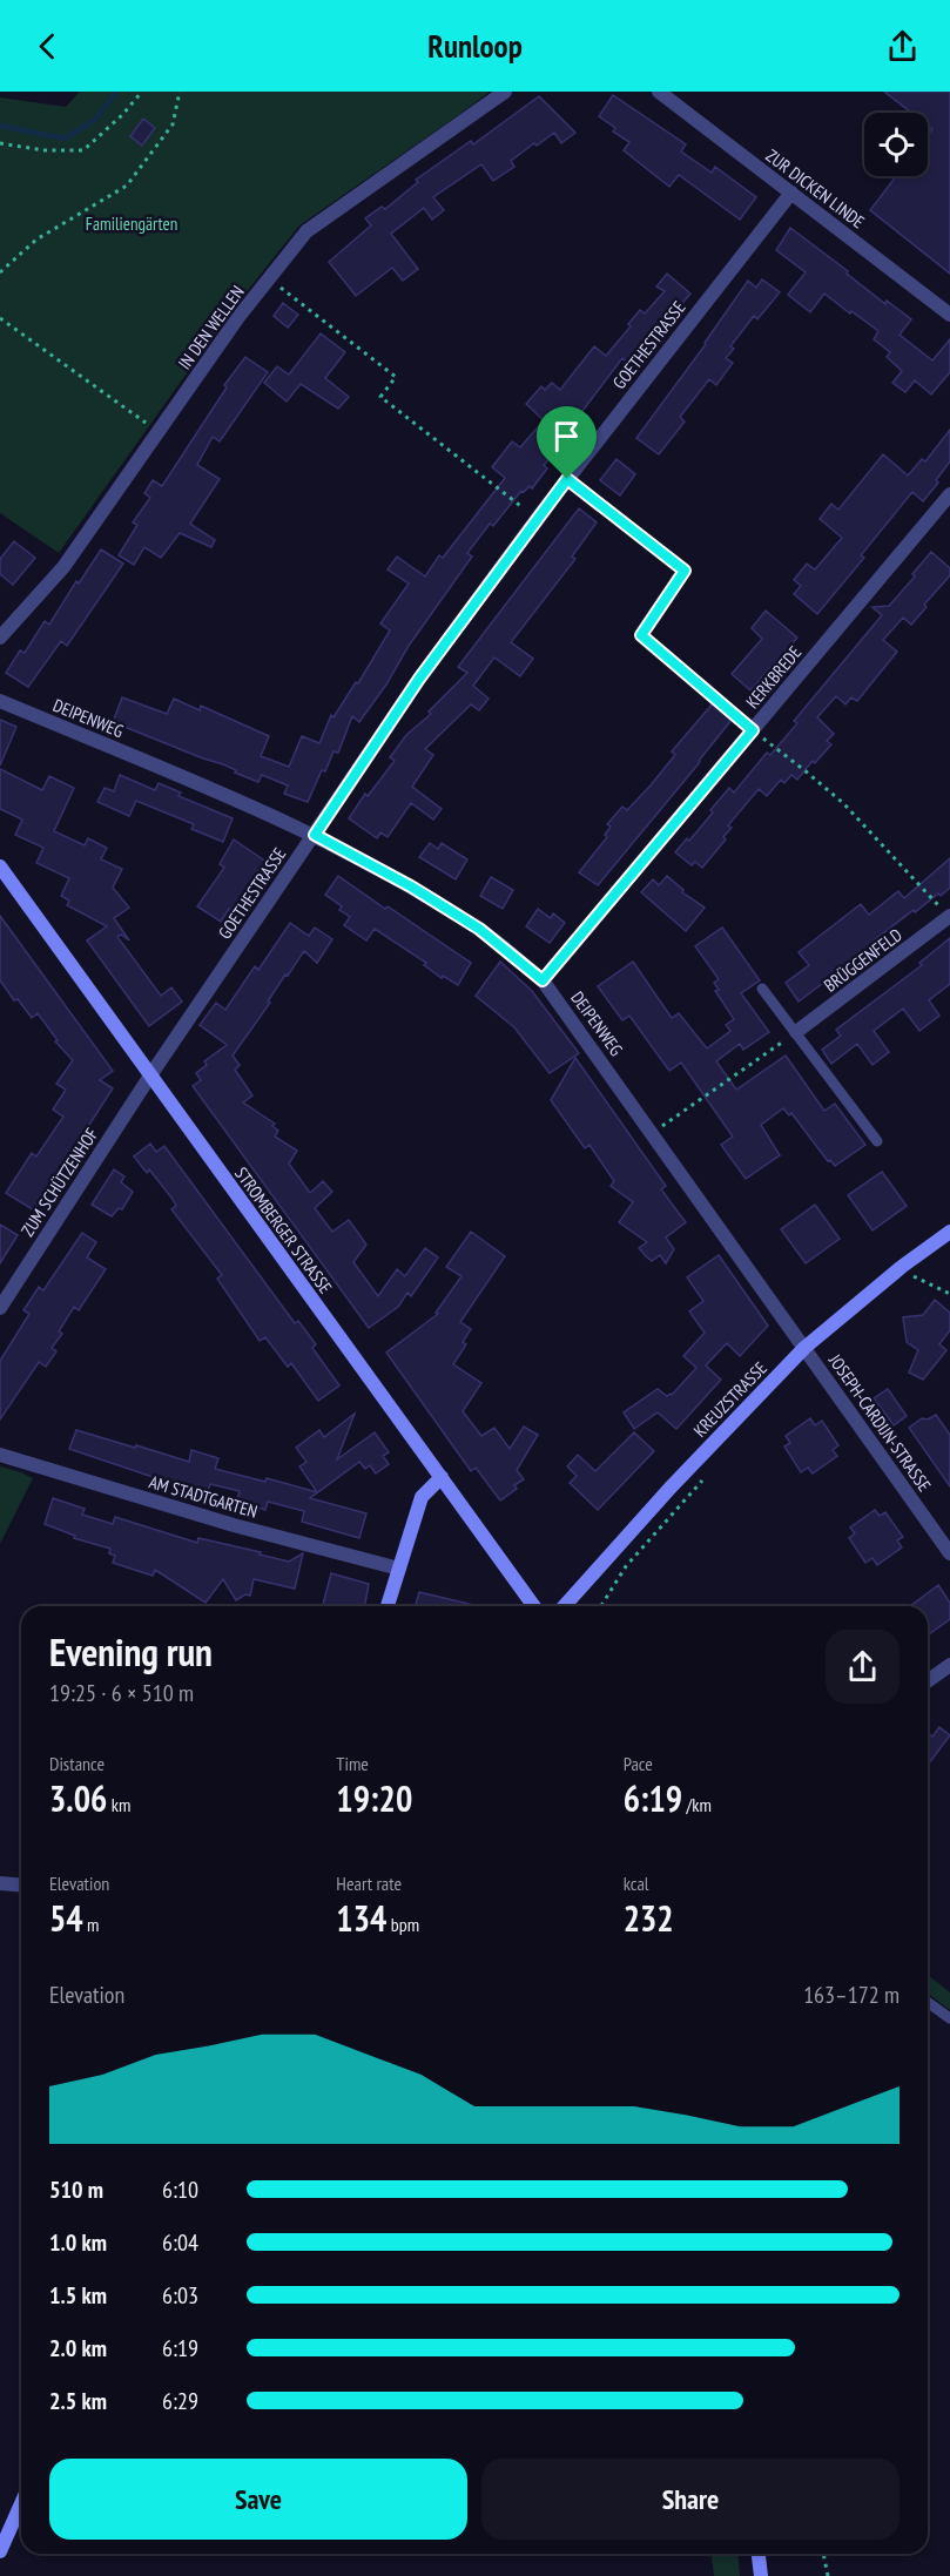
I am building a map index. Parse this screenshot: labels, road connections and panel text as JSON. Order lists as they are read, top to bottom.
{
  "streets": {
    "main road": ["STROMBERGER STRASSE", "KREUZSTRASSE"],
    "street": [
      "ZUR DICKEN LINDE",
      "IN DEN WELLEN",
      "GOETHESTRASSE",
      "KERKBREDE",
      "DEIPENWEG",
      "BRÜGGENFELD",
      "ZUM SCHÜTZENHOF",
      "JOSEPH-CARDIJN-STRASSE",
      "AM STADTGARTEN"
    ]
  },
  "crossings": [
    ["ZUR DICKEN LINDE", "GOETHESTRASSE"],
    ["GOETHESTRASSE", "DEIPENWEG"],
    ["GOETHESTRASSE", "ZUM SCHÜTZENHOF"],
    ["GOETHESTRASSE", "STROMBERGER STRASSE"],
    ["KERKBREDE", "DEIPENWEG"],
    ["DEIPENWEG", "KREUZSTRASSE"],
    ["DEIPENWEG", "JOSEPH-CARDIJN-STRASSE"],
    ["ZUM SCHÜTZENHOF", "STROMBERGER STRASSE"],
    ["KREUZSTRASSE", "JOSEPH-CARDIJN-STRASSE"]
  ],
  "parks": ["Familiengärten"],
  "page": {
    "header": "Runloop",
    "heading": ["Evening run", "19:25 · 6 × 510 m"],
    "stats": [
      ["Distance", "3.06 km"],
      ["Time", "19:20"],
      ["Pace", "6:19 /km"],
      ["Elevation", "54 m"],
      ["Heart rate", "134 bpm"],
      ["kcal", "232"]
    ],
    "chart": ["Elevation", "163–172 m"],
    "list": [
      {
        "name": "510 m",
        "note": "6:10"
      },
      {
        "name": "1.0 km",
        "note": "6:04"
      },
      {
        "name": "1.5 km",
        "note": "6:03"
      },
      {
        "name": "2.0 km",
        "note": "6:19"
      },
      {
        "name": "2.5 km",
        "note": "6:29"
      }
    ],
    "buttons": ["Save", "Share"]
  }
}
